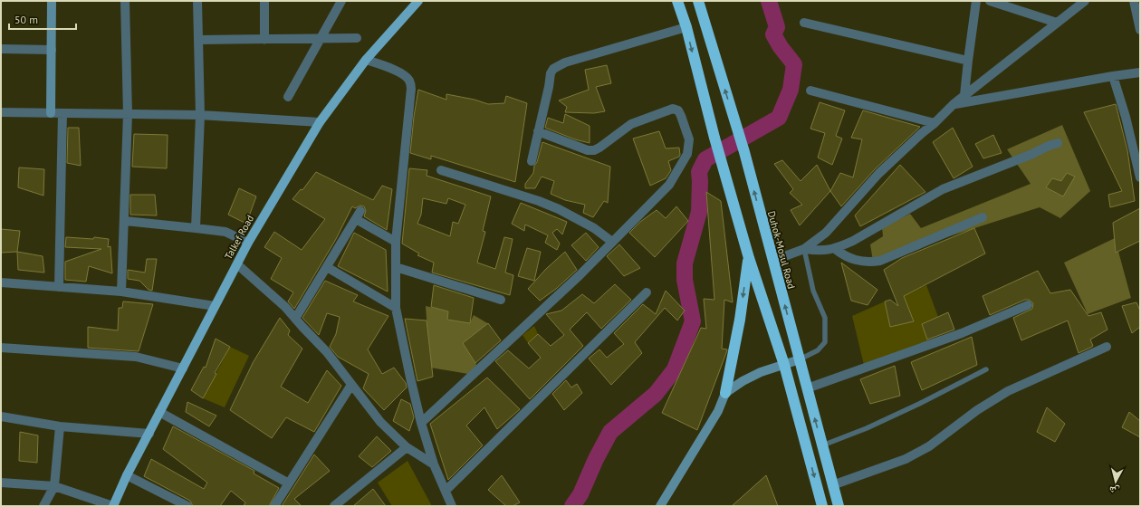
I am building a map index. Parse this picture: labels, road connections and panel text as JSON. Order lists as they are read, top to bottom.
{
  "streets": {
    "highway": ["Duhok-Mosul Road"],
    "main road": ["Talkef Road"]
  },
  "scale_bar": "50 m",
  "north": "bottom"
}
